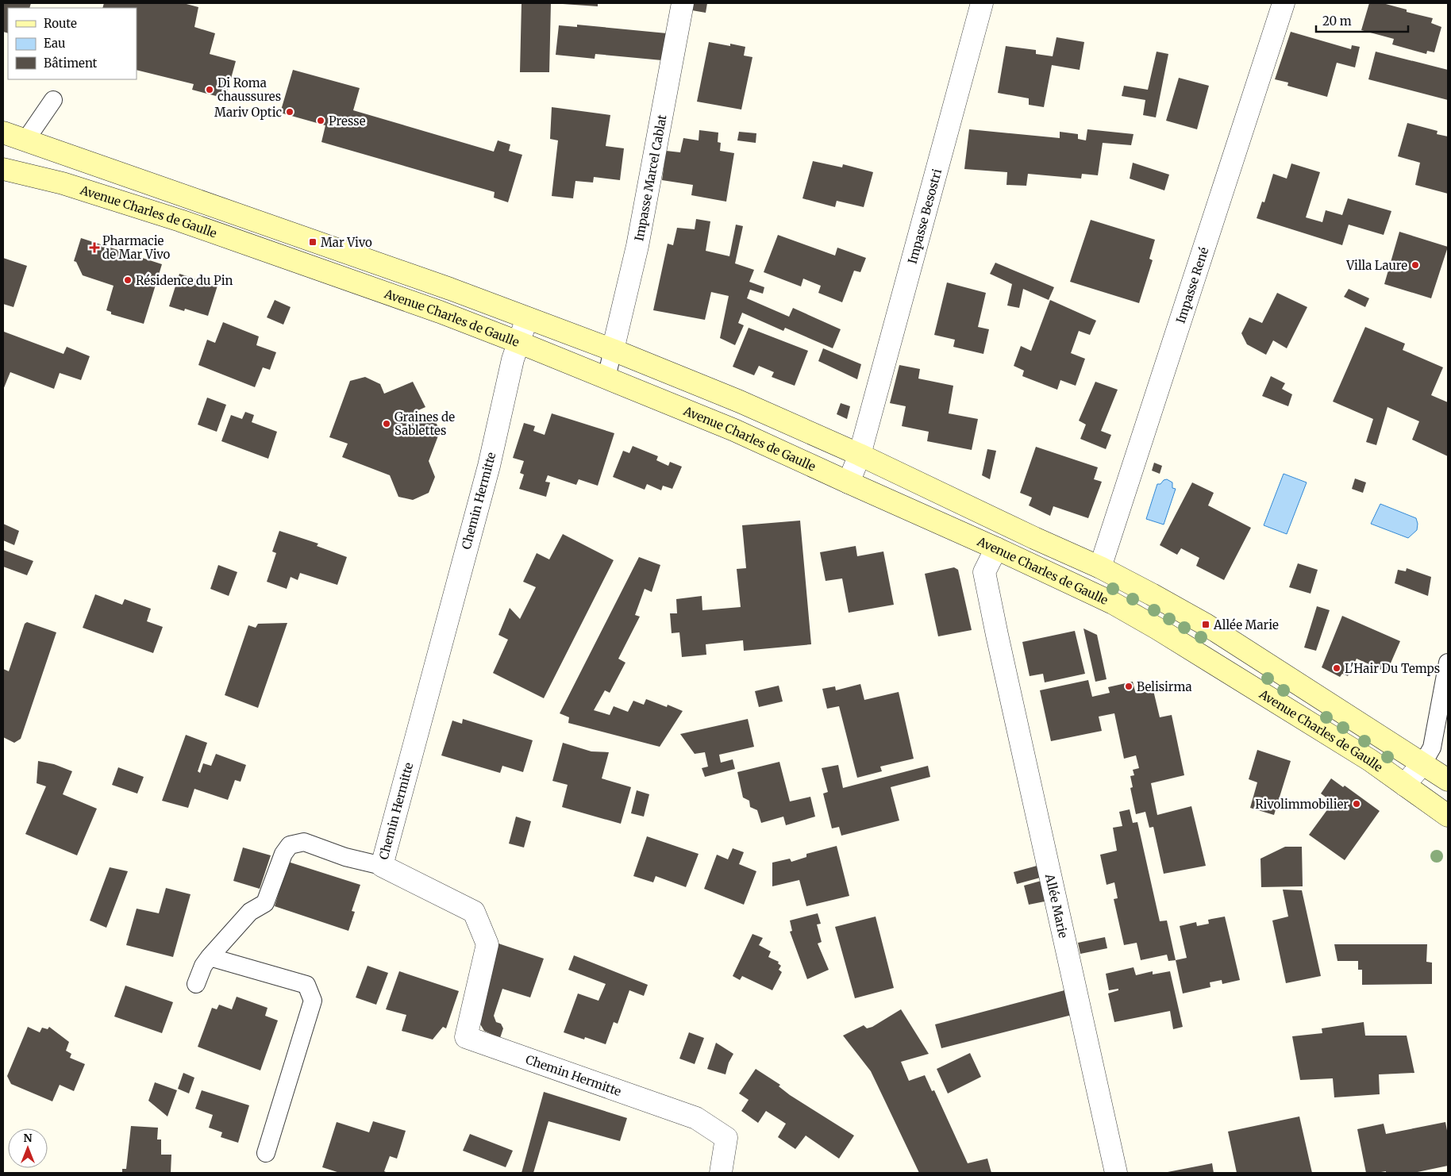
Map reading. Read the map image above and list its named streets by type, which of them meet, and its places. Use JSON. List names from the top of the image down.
{
  "streets": {
    "main road": ["Avenue Charles de Gaulle"],
    "street": [
      "Impasse Marcel Cablat",
      "Impasse Besostri",
      "Impasse René",
      "Chemin Hermitte",
      "Allée Marie"
    ]
  },
  "crossings": [
    ["Impasse Marcel Cablat", "Avenue Charles de Gaulle"],
    ["Avenue Charles de Gaulle", "Impasse Besostri"],
    ["Avenue Charles de Gaulle", "Impasse René"],
    ["Avenue Charles de Gaulle", "Chemin Hermitte"],
    ["Avenue Charles de Gaulle", "Allée Marie"]
  ],
  "places": {
    "other": [
      "Di Roma chaussures",
      "Mariv Optic",
      "Presse",
      "Villa Laure",
      "Résidence du Pin",
      "Graines de Sablettes",
      "L'Hair Du Temps",
      "Belisirma",
      "Rivolimmobilier"
    ],
    "transit": ["Mar Vivo", "Allée Marie"],
    "health": ["Pharmacie de Mar Vivo"]
  },
  "legend": ["Route", "Eau", "Bâtiment"],
  "scale_bar": "20 m",
  "north": "top"
}
